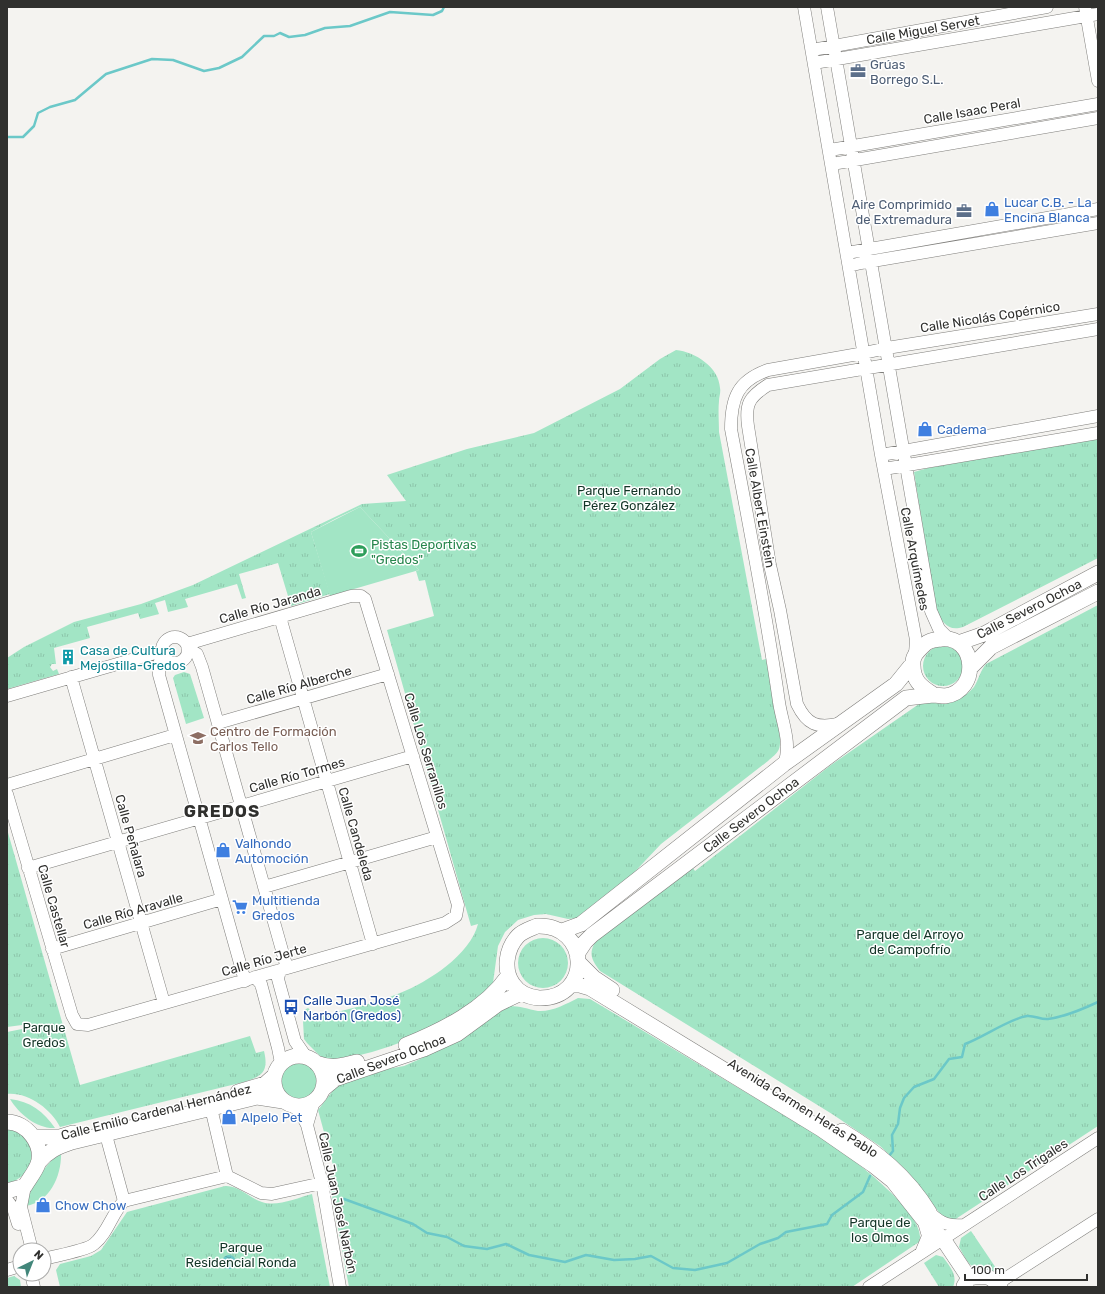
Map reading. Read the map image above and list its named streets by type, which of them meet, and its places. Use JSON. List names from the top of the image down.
{
  "streets": {
    "main road": ["Calle Severo Ochoa", "Avenida Carmen Heras Pablo", "Calle Emilio Cardenal Hernández"],
    "street": [
      "Calle Miguel Servet",
      "Calle Isaac Peral",
      "Calle Nicolás Copérnico",
      "Calle Albert Einstein",
      "Calle Arquímedes",
      "Calle Río Jaranda",
      "Calle Río Alberche",
      "Calle Los Serranillos",
      "Calle Río Tormes",
      "Calle Candeleda",
      "Calle Peñalara",
      "Calle Castellar",
      "Calle Río Aravalle",
      "Calle Río Jerte",
      "Calle Los Trigales",
      "Calle Juan José Narbón"
    ]
  },
  "crossings": [
    ["Calle Miguel Servet", "Calle Arquímedes"],
    ["Calle Isaac Peral", "Calle Arquímedes"],
    ["Calle Nicolás Copérnico", "Calle Arquímedes"],
    ["Calle Albert Einstein", "Calle Arquímedes"],
    ["Calle Albert Einstein", "Calle Severo Ochoa"],
    ["Calle Arquímedes", "Calle Severo Ochoa"],
    ["Calle Río Jaranda", "Calle Los Serranillos"],
    ["Calle Río Jaranda", "Calle Candeleda"],
    ["Calle Severo Ochoa", "Avenida Carmen Heras Pablo"],
    ["Calle Severo Ochoa", "Calle Emilio Cardenal Hernández"],
    ["Calle Severo Ochoa", "Calle Juan José Narbón"],
    ["Calle Río Alberche", "Calle Los Serranillos"],
    ["Calle Río Alberche", "Calle Candeleda"],
    ["Calle Los Serranillos", "Calle Río Tormes"],
    ["Calle Los Serranillos", "Calle Río Jerte"],
    ["Calle Río Tormes", "Calle Candeleda"],
    ["Calle Río Tormes", "Calle Peñalara"],
    ["Calle Río Tormes", "Calle Castellar"],
    ["Calle Candeleda", "Calle Río Jerte"],
    ["Calle Peñalara", "Calle Río Aravalle"],
    ["Calle Peñalara", "Calle Río Jerte"],
    ["Calle Castellar", "Calle Río Aravalle"],
    ["Calle Castellar", "Calle Río Jerte"],
    ["Avenida Carmen Heras Pablo", "Calle Los Trigales"],
    ["Calle Emilio Cardenal Hernández", "Calle Juan José Narbón"]
  ],
  "districts": ["GREDOS"],
  "parks": [
    "Parque Fernando Pérez González",
    "Parque del Arroyo de Campofrío",
    "Parque Gredos",
    "Parque de los Olmos",
    "Parque Residencial Ronda"
  ],
  "places": {
    "office": ["Grúas Borrego S.L.", "Aire Comprimido de Extremadura"],
    "shop": [
      "Lucar C.B. - La Encina Blanca",
      "Cadema",
      "Valhondo Automoción",
      "Alpelo Pet",
      "Chow Chow"
    ],
    "sports": ["Pistas Deportivas \"Gredos\""],
    "building": ["Casa de Cultura Mejostilla-Gredos"],
    "school or university": ["Centro de Formación Carlos Tello"],
    "supermarket": ["Multitienda Gredos"],
    "bus stop": ["Calle Juan José Narbón (Gredos)"]
  },
  "scale_bar": "100 m",
  "north": "top right"
}
